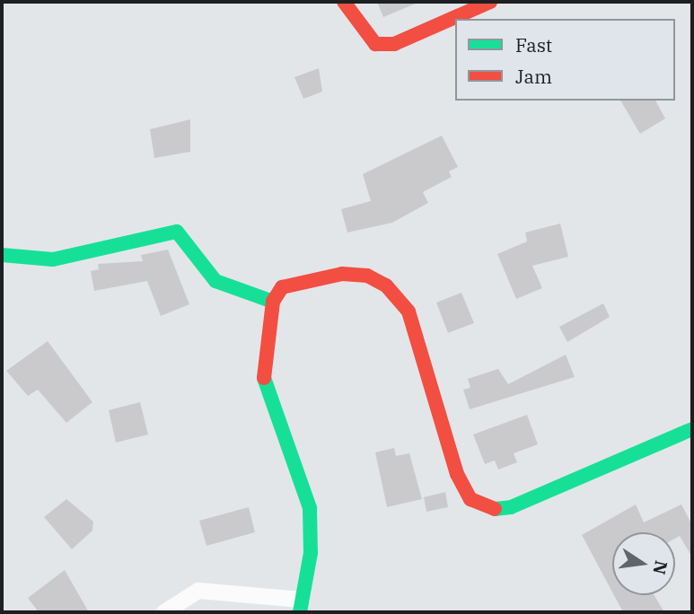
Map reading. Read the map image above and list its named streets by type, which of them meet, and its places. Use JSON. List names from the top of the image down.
{
  "legend": ["Fast", "Jam"],
  "north": "right"
}
